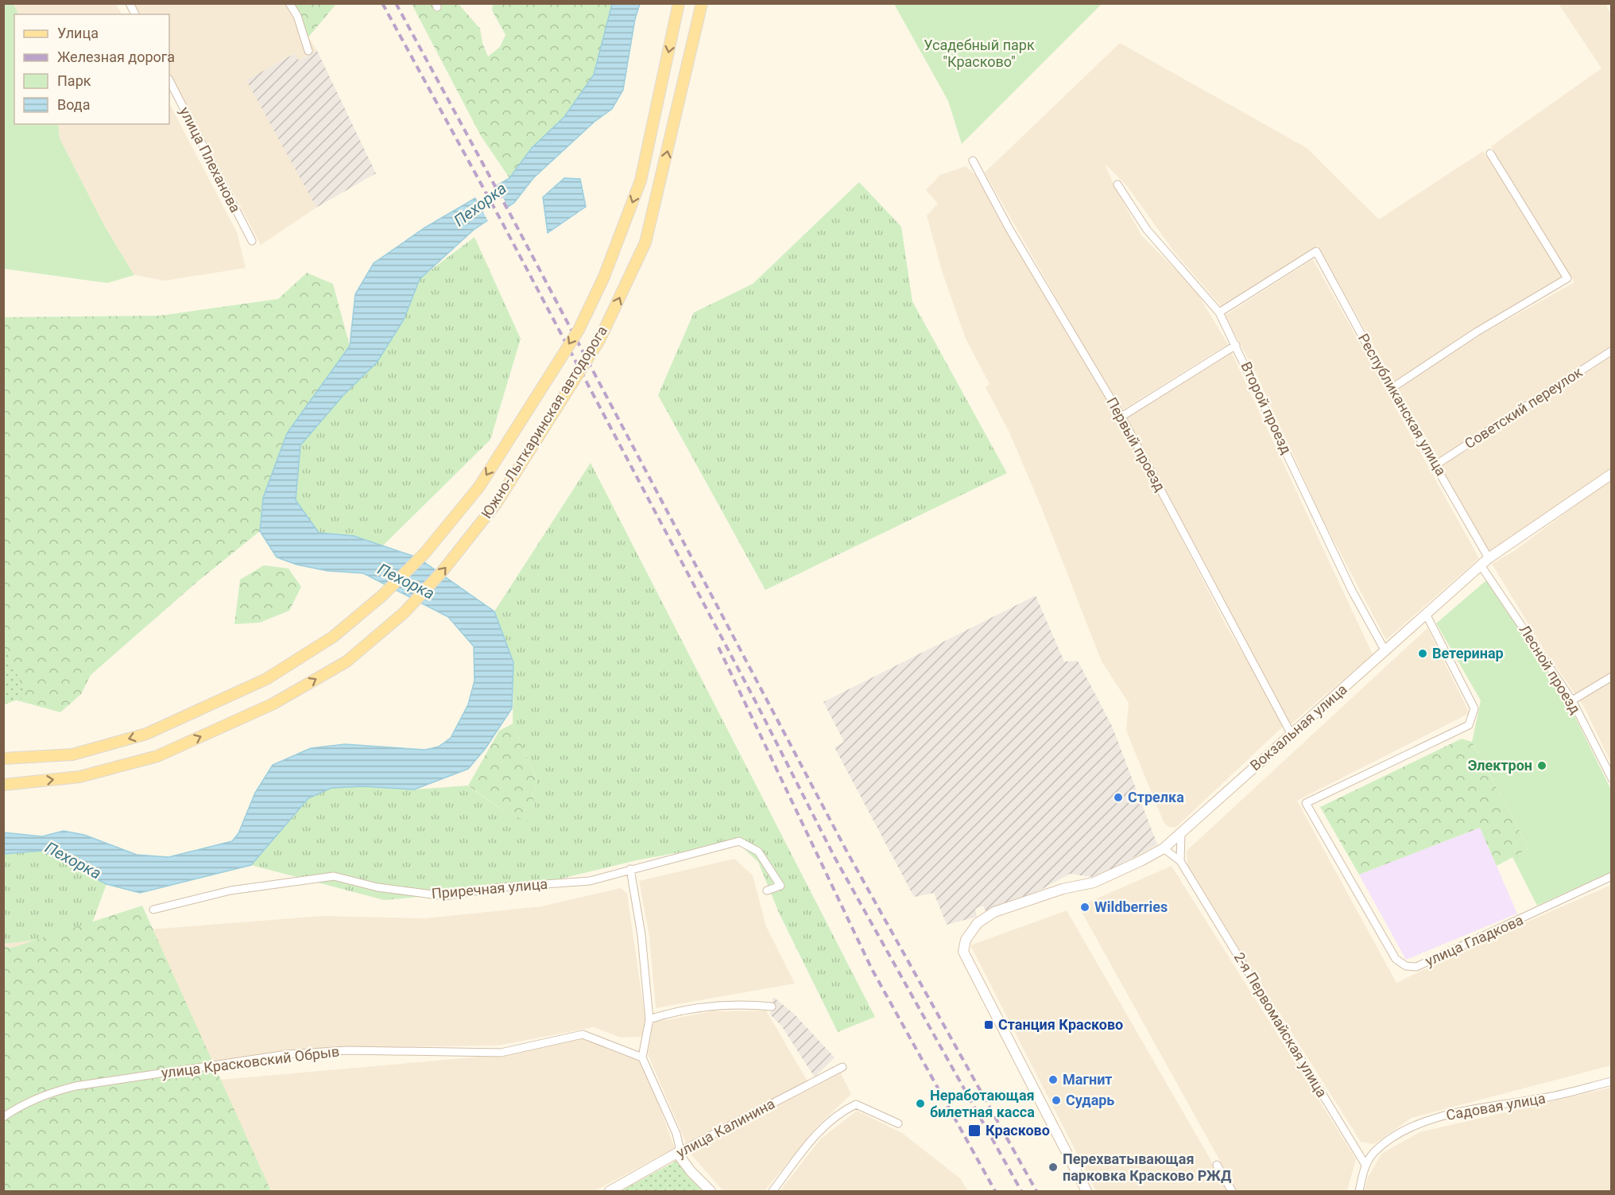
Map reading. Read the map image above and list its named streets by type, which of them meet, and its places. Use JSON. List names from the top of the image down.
{
  "streets": {
    "main road": ["Южно-Лыткаринская автодорога"],
    "street": [
      "улица Плеханова",
      "Республиканская улица",
      "Второй проезд",
      "Советский переулок",
      "Первый проезд",
      "Лесной проезд",
      "Вокзальная улица",
      "Приречная улица",
      "улица Гладкова",
      "2-я Первомайская улица",
      "улица Красковский Обрыв",
      "Садовая улица",
      "улица Калинина"
    ]
  },
  "crossings": [
    ["Республиканская улица", "Второй проезд"],
    ["Республиканская улица", "Советский переулок"],
    ["Республиканская улица", "Вокзальная улица"],
    ["Второй проезд", "Вокзальная улица"],
    ["Первый проезд", "Вокзальная улица"],
    ["Лесной проезд", "Вокзальная улица"],
    ["Вокзальная улица", "улица Гладкова"],
    ["Вокзальная улица", "2-я Первомайская улица"],
    ["2-я Первомайская улица", "Садовая улица"]
  ],
  "water": ["Пехорка"],
  "parks": ["Усадебный парк \"Красково\""],
  "places": {
    "other": [
      "Ветеринар",
      "Электрон",
      "Стрелка",
      "Wildberries",
      "Магнит",
      "Сударь",
      "Неработающая билетная касса",
      "Перехватывающая парковка Красково РЖД"
    ],
    "transit": ["Станция Красково", "Красково"]
  },
  "legend": [
    "Улица",
    "Железная дорога",
    "Парк",
    "Вода"
  ]
}
